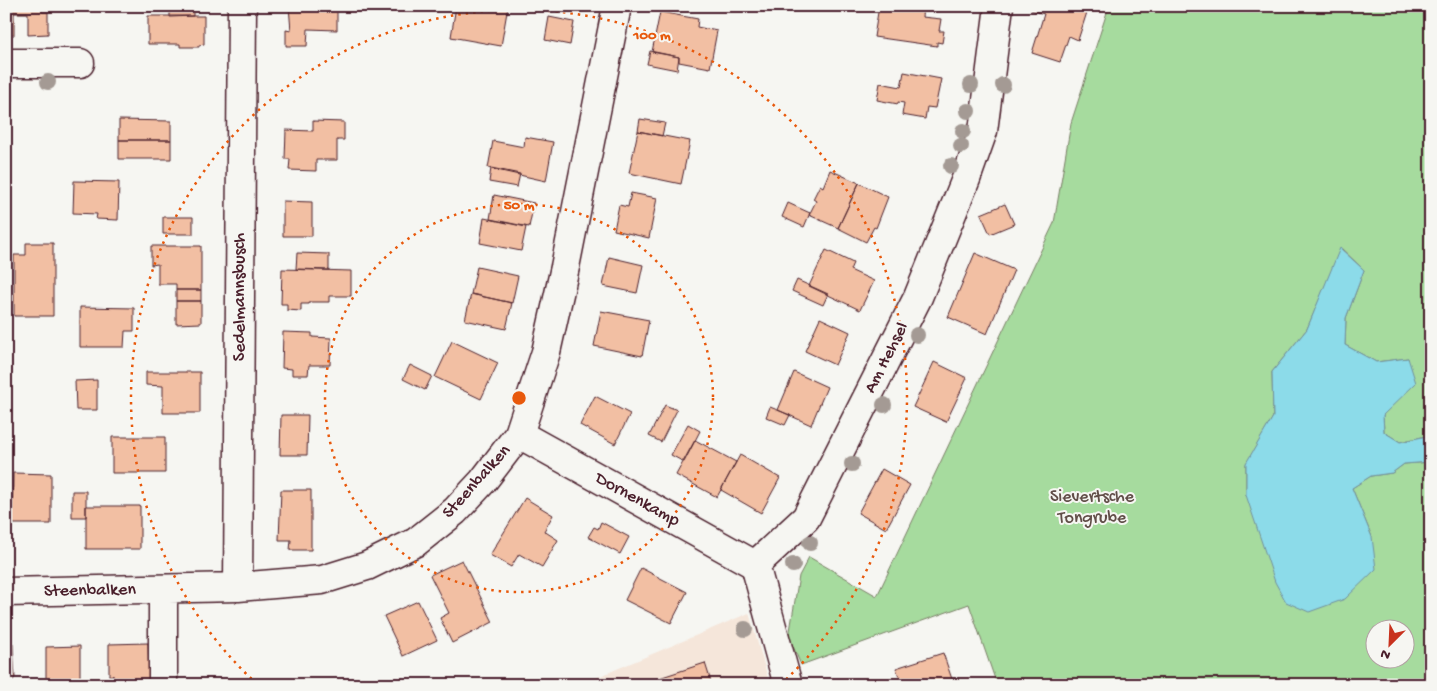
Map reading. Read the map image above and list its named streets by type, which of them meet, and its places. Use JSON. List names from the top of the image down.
{
  "streets": {
    "street": [
      "Sedelmannsbusch",
      "Am Hehsel",
      "Steenbalken",
      "Dornenkamp"
    ]
  },
  "crossings": [
    ["Sedelmannsbusch", "Steenbalken"],
    ["Am Hehsel", "Dornenkamp"],
    ["Steenbalken", "Dornenkamp"]
  ],
  "parks": ["Sievertsche Tongrube"],
  "north": "bottom left",
  "rings": ["100 m", "50 m"]
}
